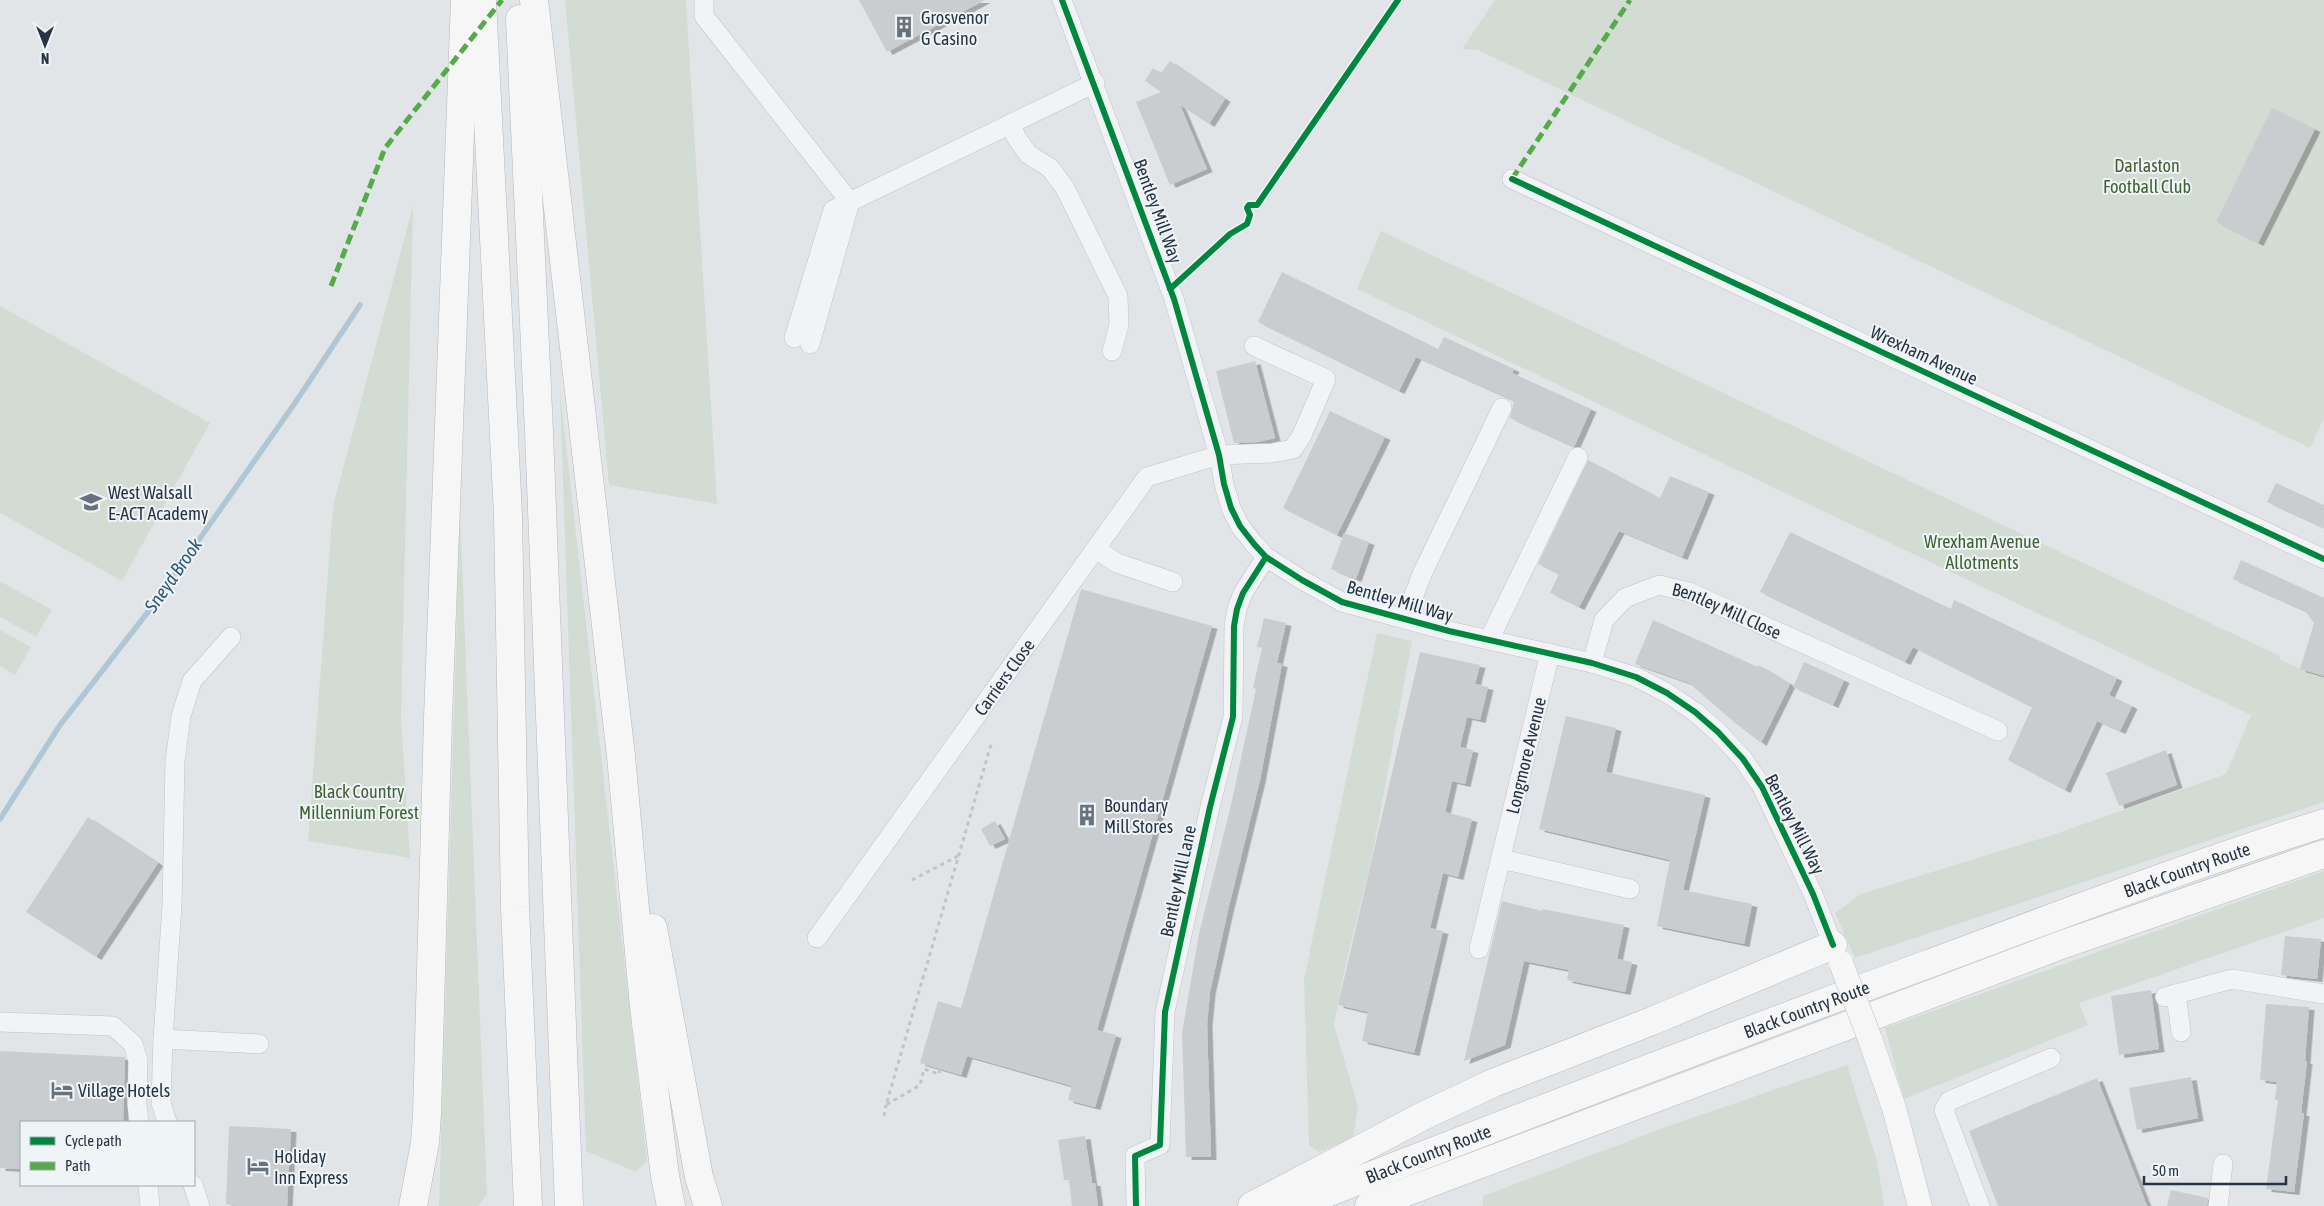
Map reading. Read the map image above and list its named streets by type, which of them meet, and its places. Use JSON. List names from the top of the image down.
{
  "streets": {
    "highway": ["Black Country Route"],
    "main road": ["Bentley Mill Way"],
    "street": [
      "Wrexham Avenue",
      "Bentley Mill Close",
      "Carriers Close",
      "Longmore Avenue",
      "Bentley Mill Lane"
    ]
  },
  "crossings": [
    ["Bentley Mill Way", "Bentley Mill Close"],
    ["Bentley Mill Way", "Carriers Close"],
    ["Bentley Mill Way", "Longmore Avenue"],
    ["Bentley Mill Way", "Bentley Mill Lane"]
  ],
  "water": ["Sneyd Brook"],
  "parks": ["Darlaston Football Club", "Wrexham Avenue Allotments", "Black Country Millennium Forest"],
  "places": {
    "building": ["Grosvenor G Casino", "Boundary Mill Stores"],
    "school or university": ["West Walsall E-ACT Academy"],
    "hotel": ["Village Hotels", "Holiday Inn Express"]
  },
  "legend": ["Cycle path", "Path"],
  "scale_bar": "50 m",
  "north": "bottom"
}
